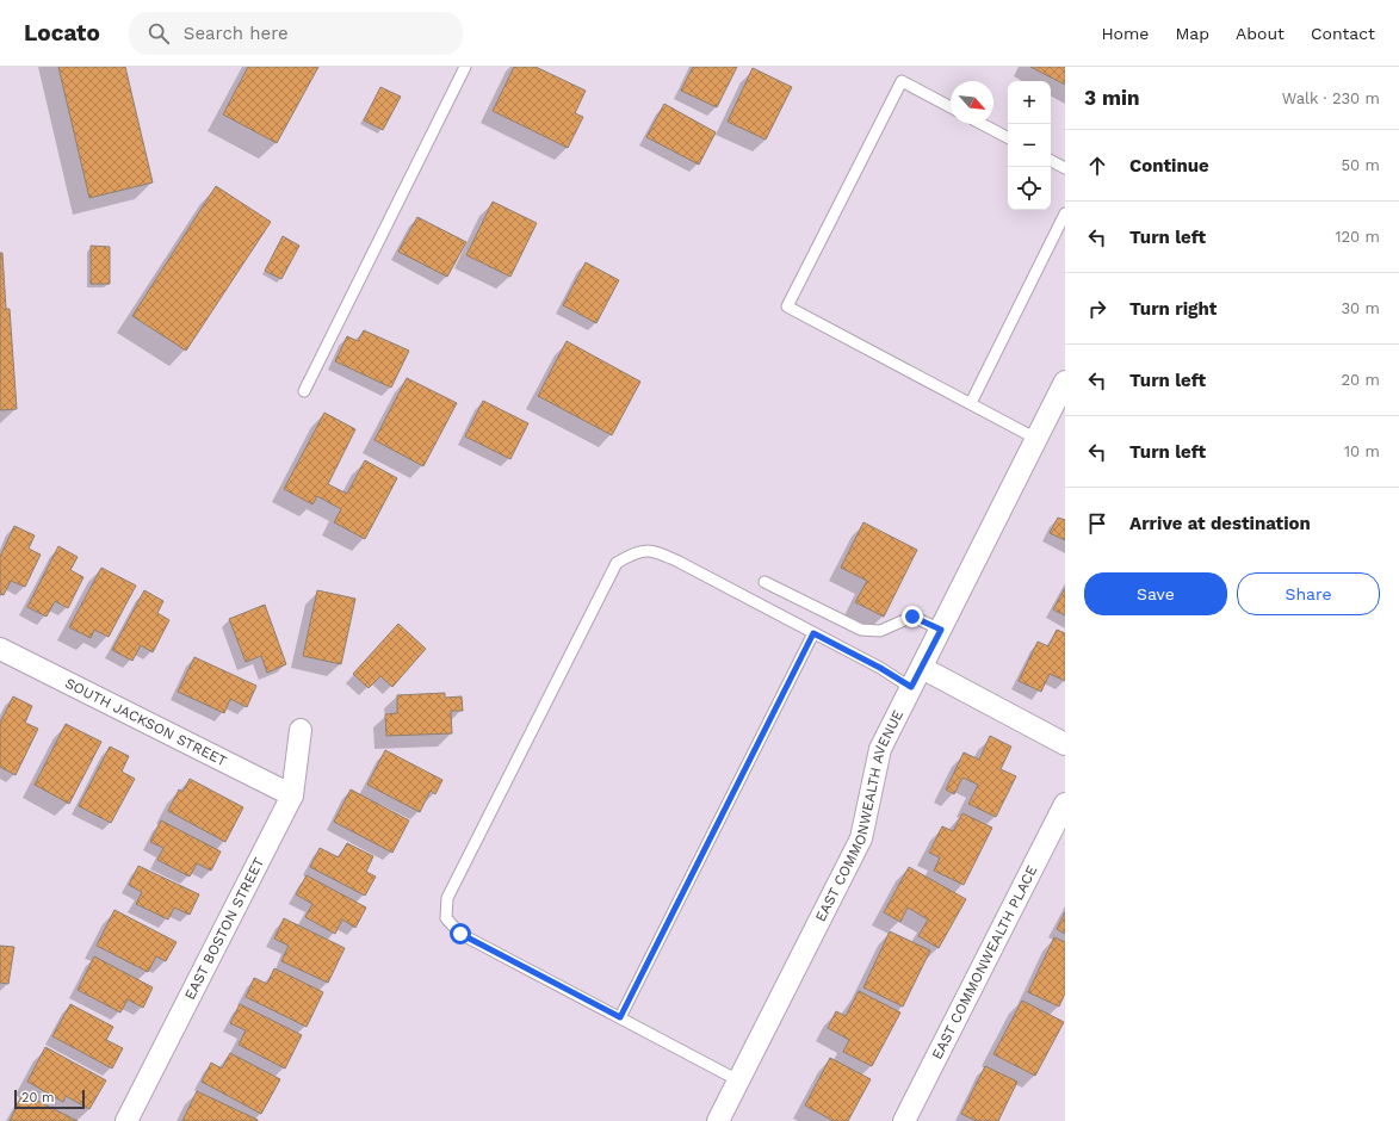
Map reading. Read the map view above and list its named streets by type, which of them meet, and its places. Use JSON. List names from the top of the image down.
{
  "streets": {
    "street": [
      "SOUTH JACKSON STREET",
      "EAST COMMONWEALTH AVENUE",
      "EAST BOSTON STREET",
      "EAST COMMONWEALTH PLACE"
    ]
  },
  "crossings": [
    ["SOUTH JACKSON STREET", "EAST BOSTON STREET"]
  ],
  "scale_bar": "20 m",
  "north": "bottom right",
  "page": {
    "header": "Locato",
    "search": "Search here",
    "nav": [
      "Home",
      "Map",
      "About",
      "Contact"
    ],
    "heading": ["3 min", "Walk · 230 m"],
    "map_buttons": ["+", "−"],
    "list": [
      ["Continue", "50 m"],
      ["Turn left", "120 m"],
      ["Turn right", "30 m"],
      ["Turn left", "20 m"],
      ["Turn left", "10 m"],
      "Arrive at destination"
    ],
    "buttons": ["Save", "Share"],
    "scale": "20 m"
  }
}
